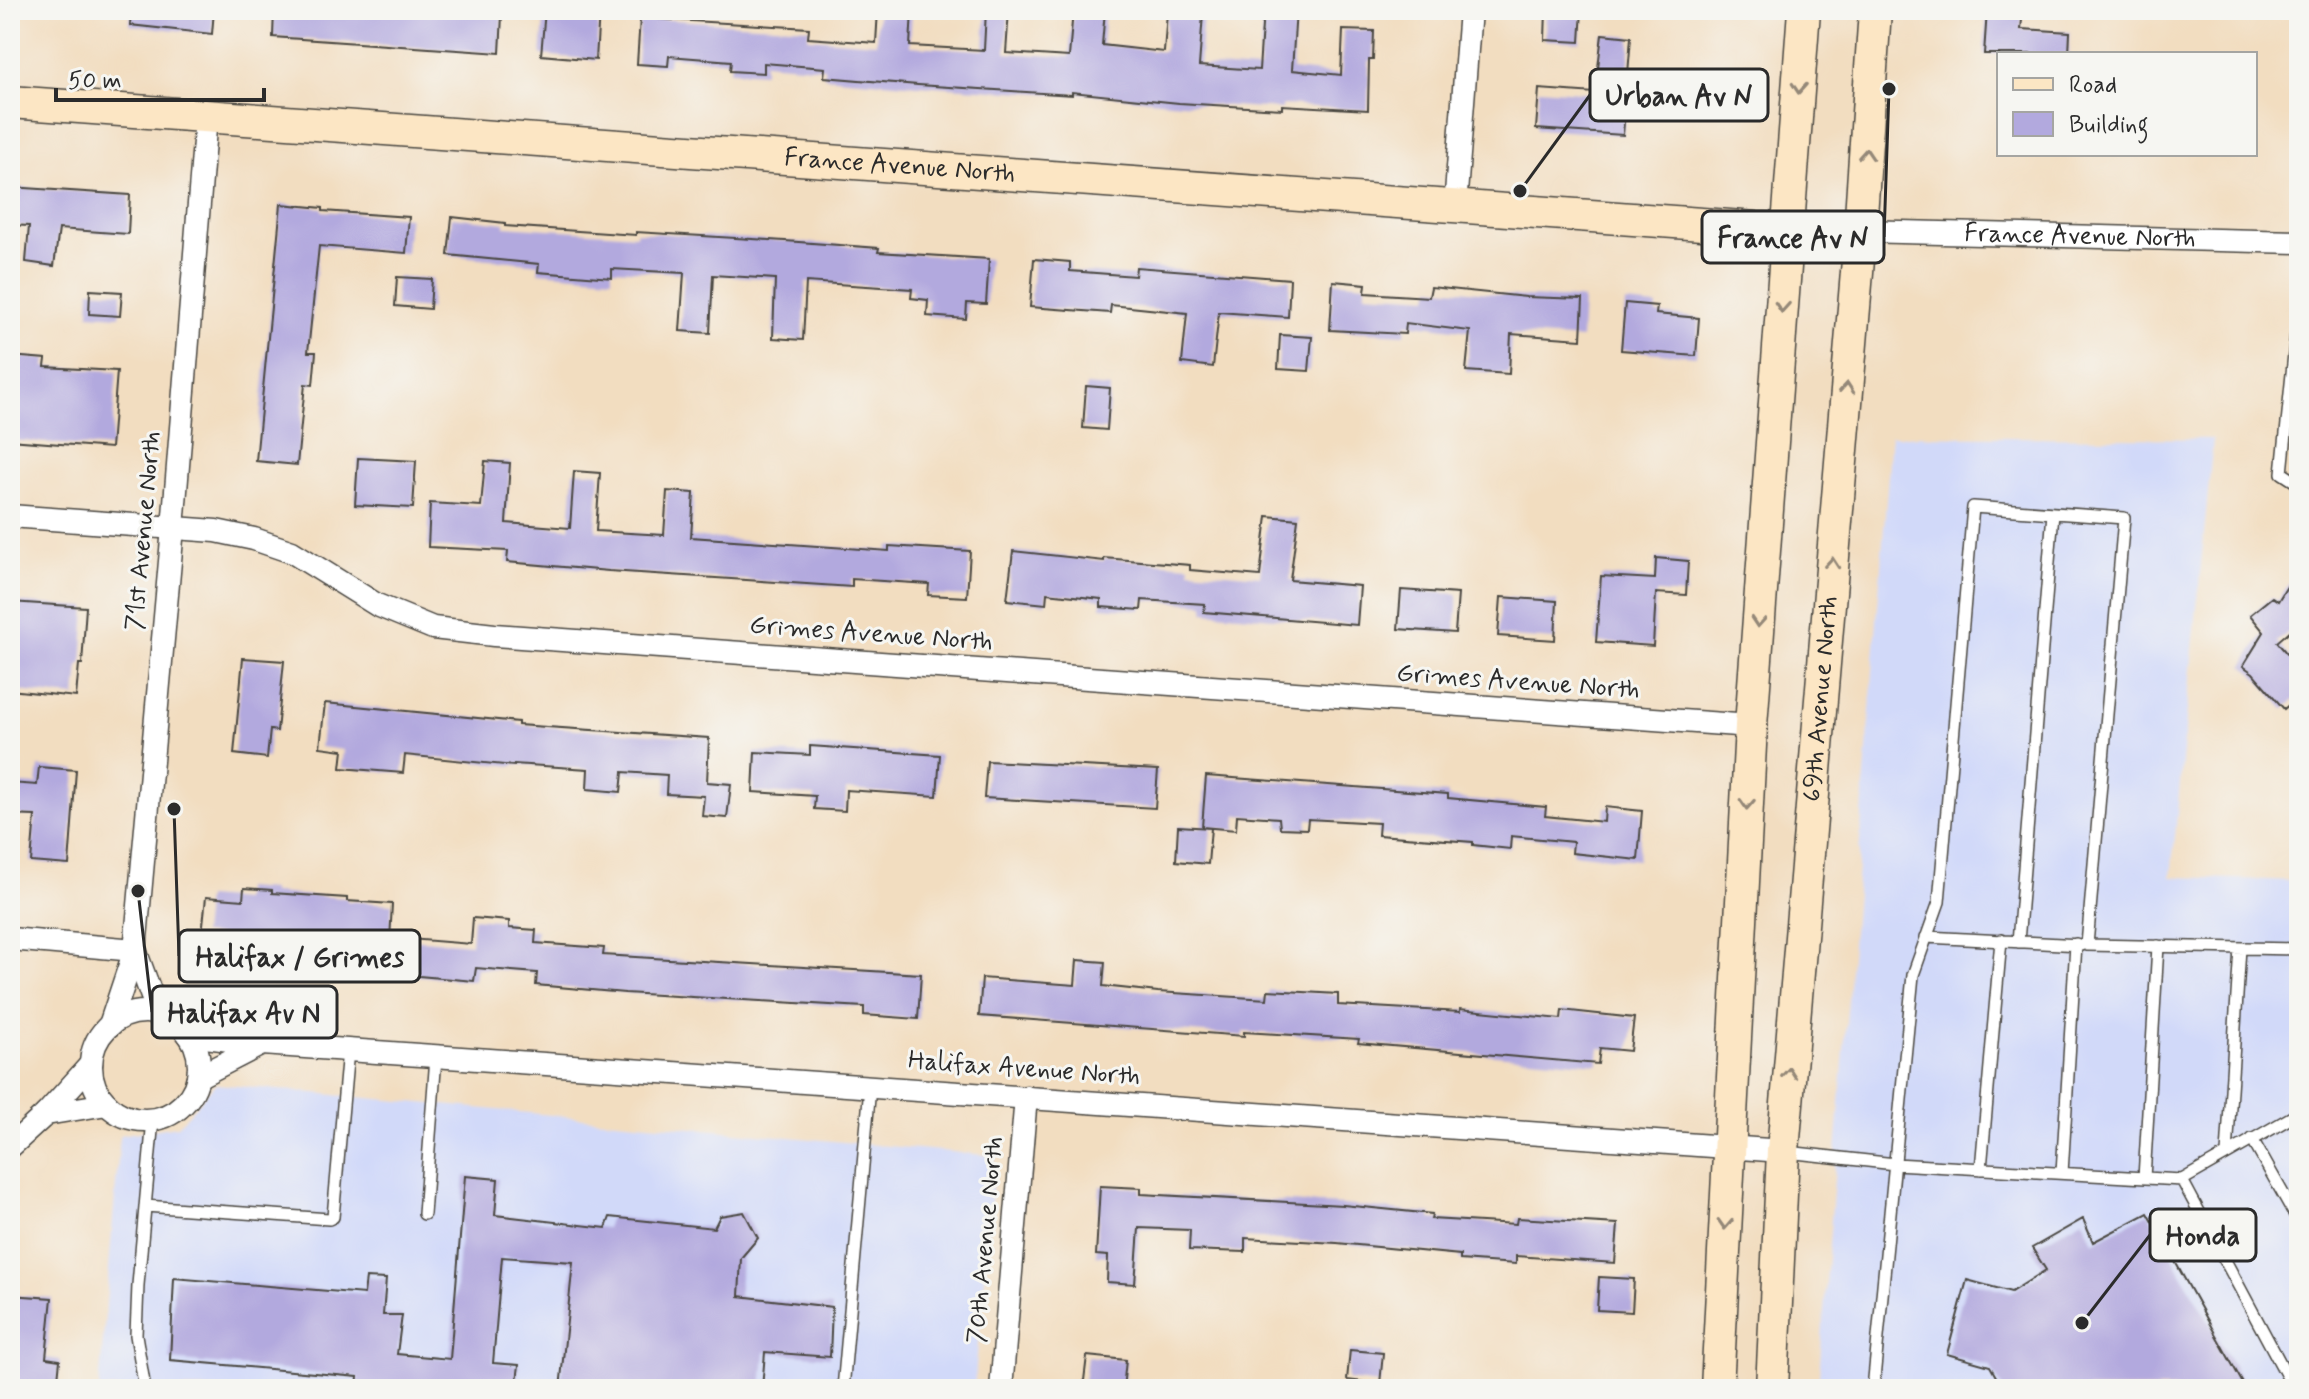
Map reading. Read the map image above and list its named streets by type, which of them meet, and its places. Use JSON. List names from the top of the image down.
{
  "streets": {
    "street": [
      "France Avenue North",
      "71st Avenue North",
      "Grimes Avenue North",
      "69th Avenue North",
      "Halifax Avenue North",
      "70th Avenue North"
    ]
  },
  "crossings": [
    ["France Avenue North", "71st Avenue North"],
    ["France Avenue North", "69th Avenue North"],
    ["71st Avenue North", "Grimes Avenue North"],
    ["71st Avenue North", "Halifax Avenue North"],
    ["69th Avenue North", "Halifax Avenue North"],
    ["Halifax Avenue North", "70th Avenue North"]
  ],
  "places": [
    "France Av N",
    "Urban Av N",
    "Halifax / Grimes",
    "Halifax Av N",
    "Honda"
  ],
  "legend": ["Road", "Building"],
  "scale_bar": "50 m"
}
